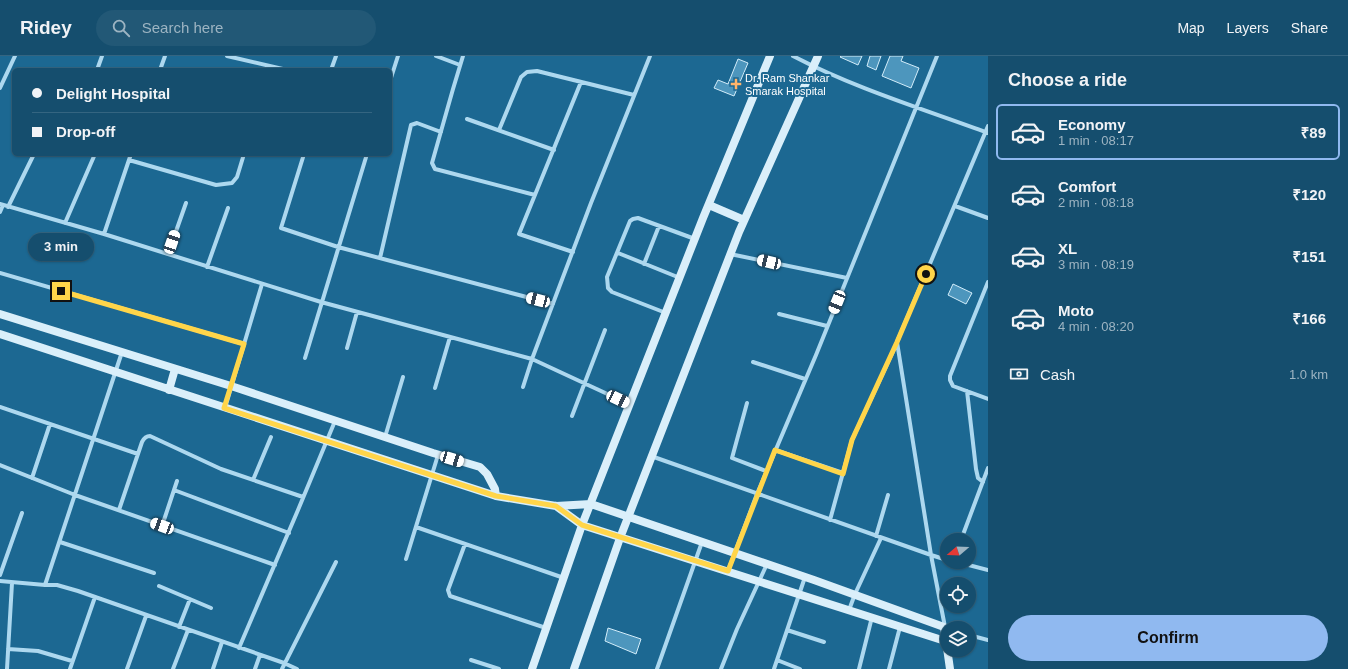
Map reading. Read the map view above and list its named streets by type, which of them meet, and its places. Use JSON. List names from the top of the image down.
{
  "places": {
    "health": ["Dr. Ram Shankar Smarak Hospital"]
  },
  "north": "left",
  "page": {
    "header": "Ridey",
    "search": "Search here",
    "nav": ["Map", "Layers", "Share"],
    "heading": "Choose a ride",
    "banner": ["Delight Hospital", "Drop-off"],
    "list": [
      {
        "name": "Economy",
        "note": "1 min · 08:17",
        "value": "₹89"
      },
      {
        "name": "Comfort",
        "note": "2 min · 08:18",
        "value": "₹120"
      },
      {
        "name": "XL",
        "note": "3 min · 08:19",
        "value": "₹151"
      },
      {
        "name": "Moto",
        "note": "4 min · 08:20",
        "value": "₹166"
      }
    ],
    "bubble": "3 min",
    "pay": ["Cash", "1.0 km"],
    "buttons": "Confirm"
  }
}
